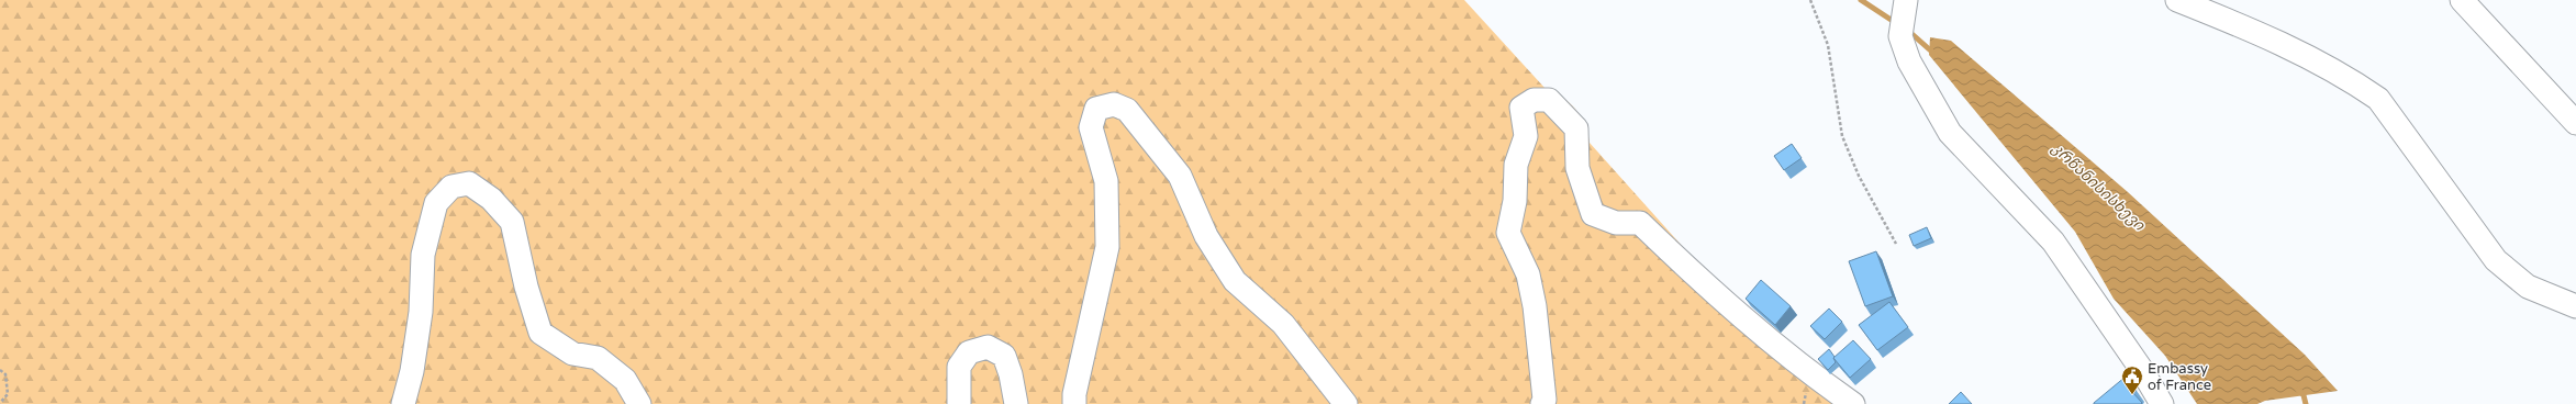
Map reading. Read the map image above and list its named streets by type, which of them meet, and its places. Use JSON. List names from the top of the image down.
{
  "water": ["კრწანისისხევი"],
  "places": {
    "public building": ["Embassy of France"]
  }
}
